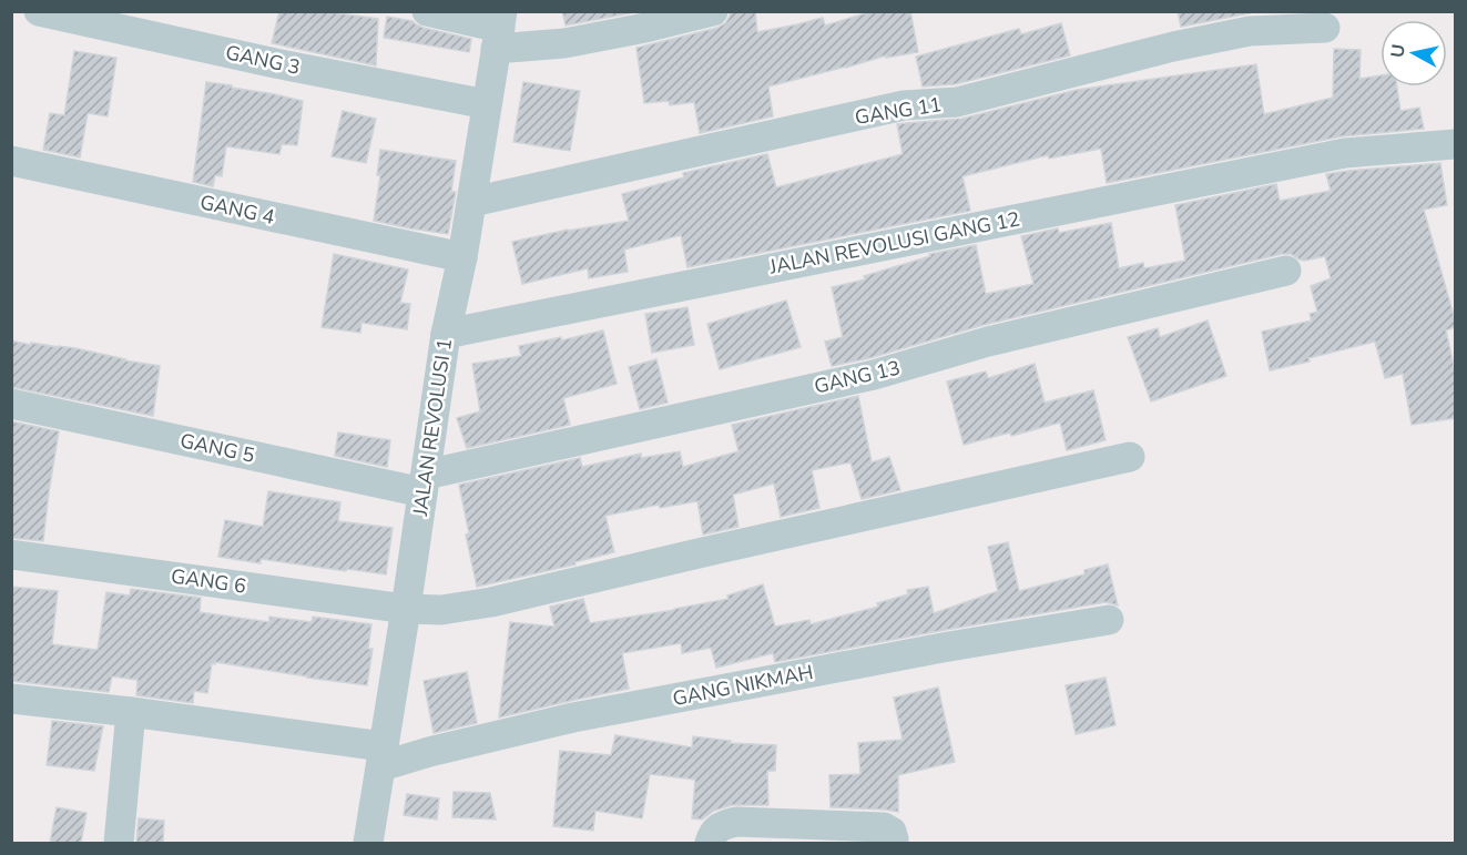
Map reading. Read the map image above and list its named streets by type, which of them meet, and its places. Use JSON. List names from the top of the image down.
{
  "streets": {
    "street": [
      "GANG 3",
      "GANG 11",
      "GANG 4",
      "JALAN REVOLUSI GANG 12",
      "GANG 13",
      "JALAN REVOLUSI 1",
      "GANG 5",
      "GANG 6",
      "GANG NIKMAH"
    ]
  },
  "crossings": [
    ["GANG 3", "JALAN REVOLUSI 1"],
    ["GANG 11", "JALAN REVOLUSI 1"],
    ["GANG 4", "JALAN REVOLUSI 1"],
    ["JALAN REVOLUSI GANG 12", "JALAN REVOLUSI 1"],
    ["GANG 13", "JALAN REVOLUSI 1"],
    ["GANG 13", "GANG 5"],
    ["JALAN REVOLUSI 1", "GANG 5"],
    ["JALAN REVOLUSI 1", "GANG 6"],
    ["JALAN REVOLUSI 1", "GANG NIKMAH"]
  ],
  "north": "left"
}
